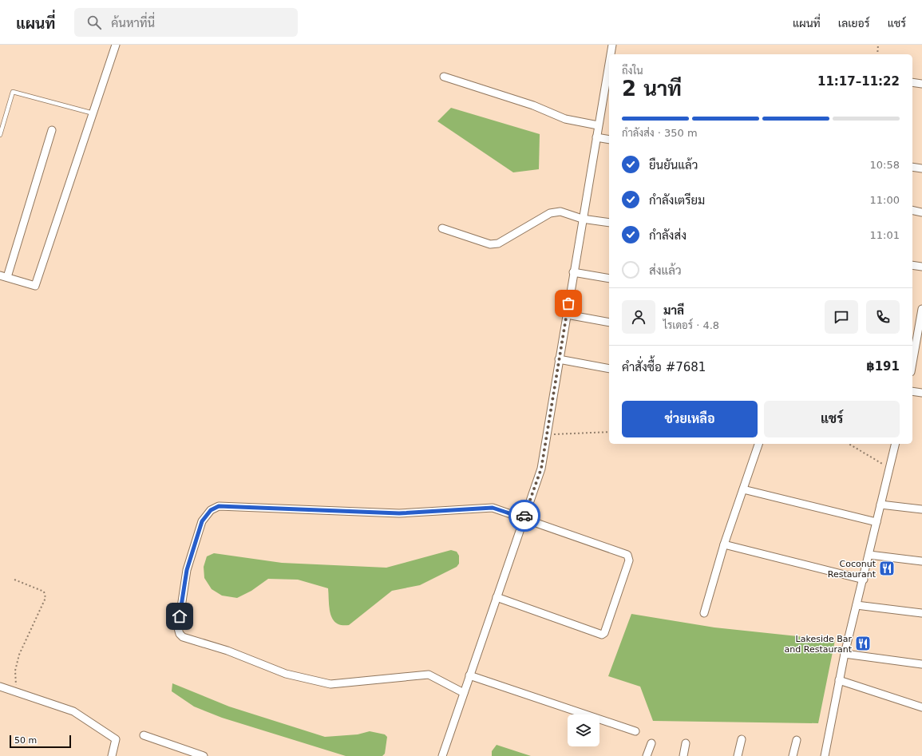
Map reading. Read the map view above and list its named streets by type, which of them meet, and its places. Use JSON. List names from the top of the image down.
{
  "places": {
    "restaurant": ["Coconut Restaurant", "Lakeside Bar and Restaurant"]
  },
  "scale_bar": "50 m",
  "page": {
    "header": "แผนที่",
    "search": "ค้นหาที่นี่",
    "nav": ["แผนที่", "เลเยอร์", "แชร์"],
    "heading": ["2 นาที", "ถึงใน", "11:17–11:22"],
    "panel": [
      "มาลี",
      "ไรเดอร์ · 4.8",
      "คำสั่งซื้อ #7681",
      "฿191"
    ],
    "bar": "กำลังส่ง · 350 m",
    "list": [
      ["ยืนยันแล้ว", "10:58"],
      ["กำลังเตรียม", "11:00"],
      ["กำลังส่ง", "11:01"],
      "ส่งแล้ว"
    ],
    "buttons": ["ช่วยเหลือ", "แชร์"],
    "scale": "50 m"
  }
}
